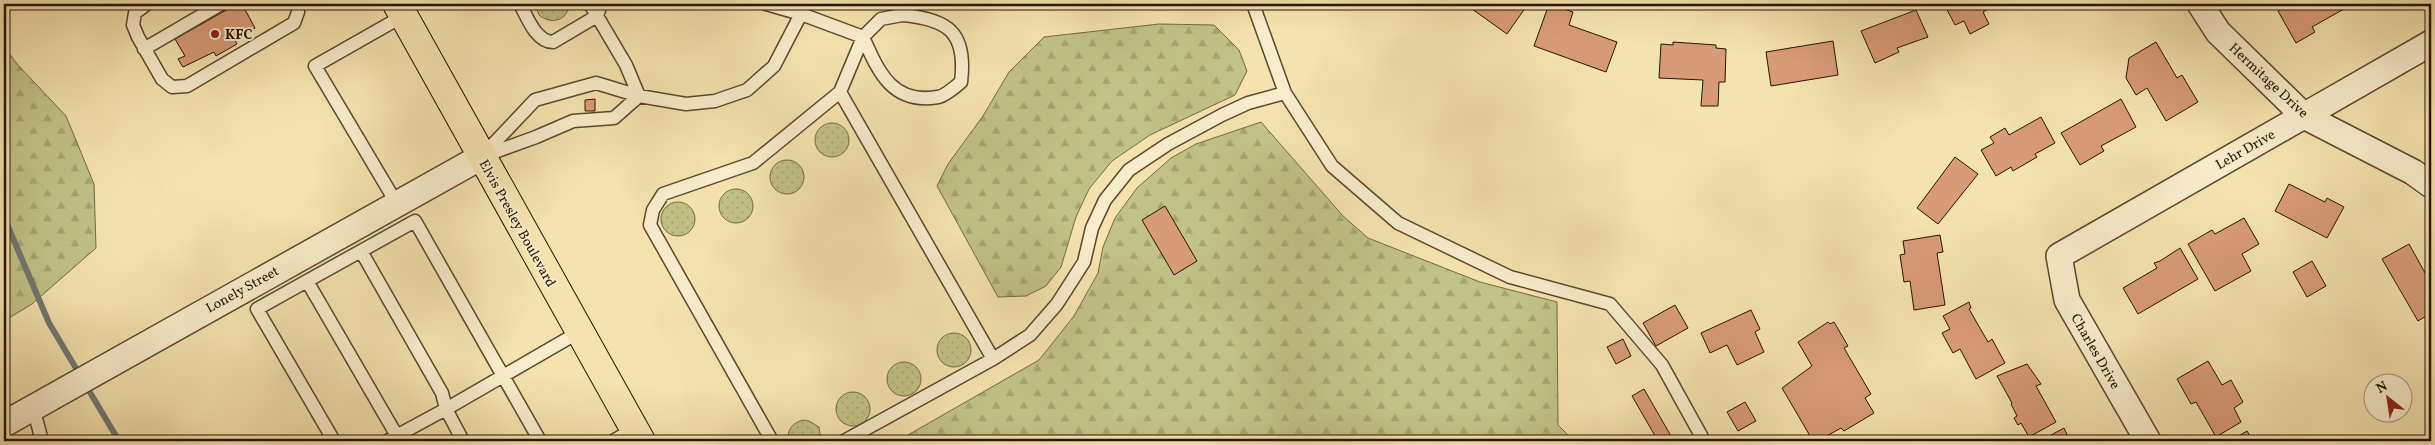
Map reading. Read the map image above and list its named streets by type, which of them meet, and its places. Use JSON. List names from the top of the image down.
{
  "streets": {
    "main road": ["Elvis Presley Boulevard"],
    "street": [
      "Hermitage Drive",
      "Lehr Drive",
      "Lonely Street",
      "Charles Drive"
    ]
  },
  "crossings": [
    ["Hermitage Drive", "Lehr Drive"],
    ["Lehr Drive", "Charles Drive"],
    ["Elvis Presley Boulevard", "Lonely Street"]
  ],
  "places": ["KFC"],
  "north": "top left"
}
